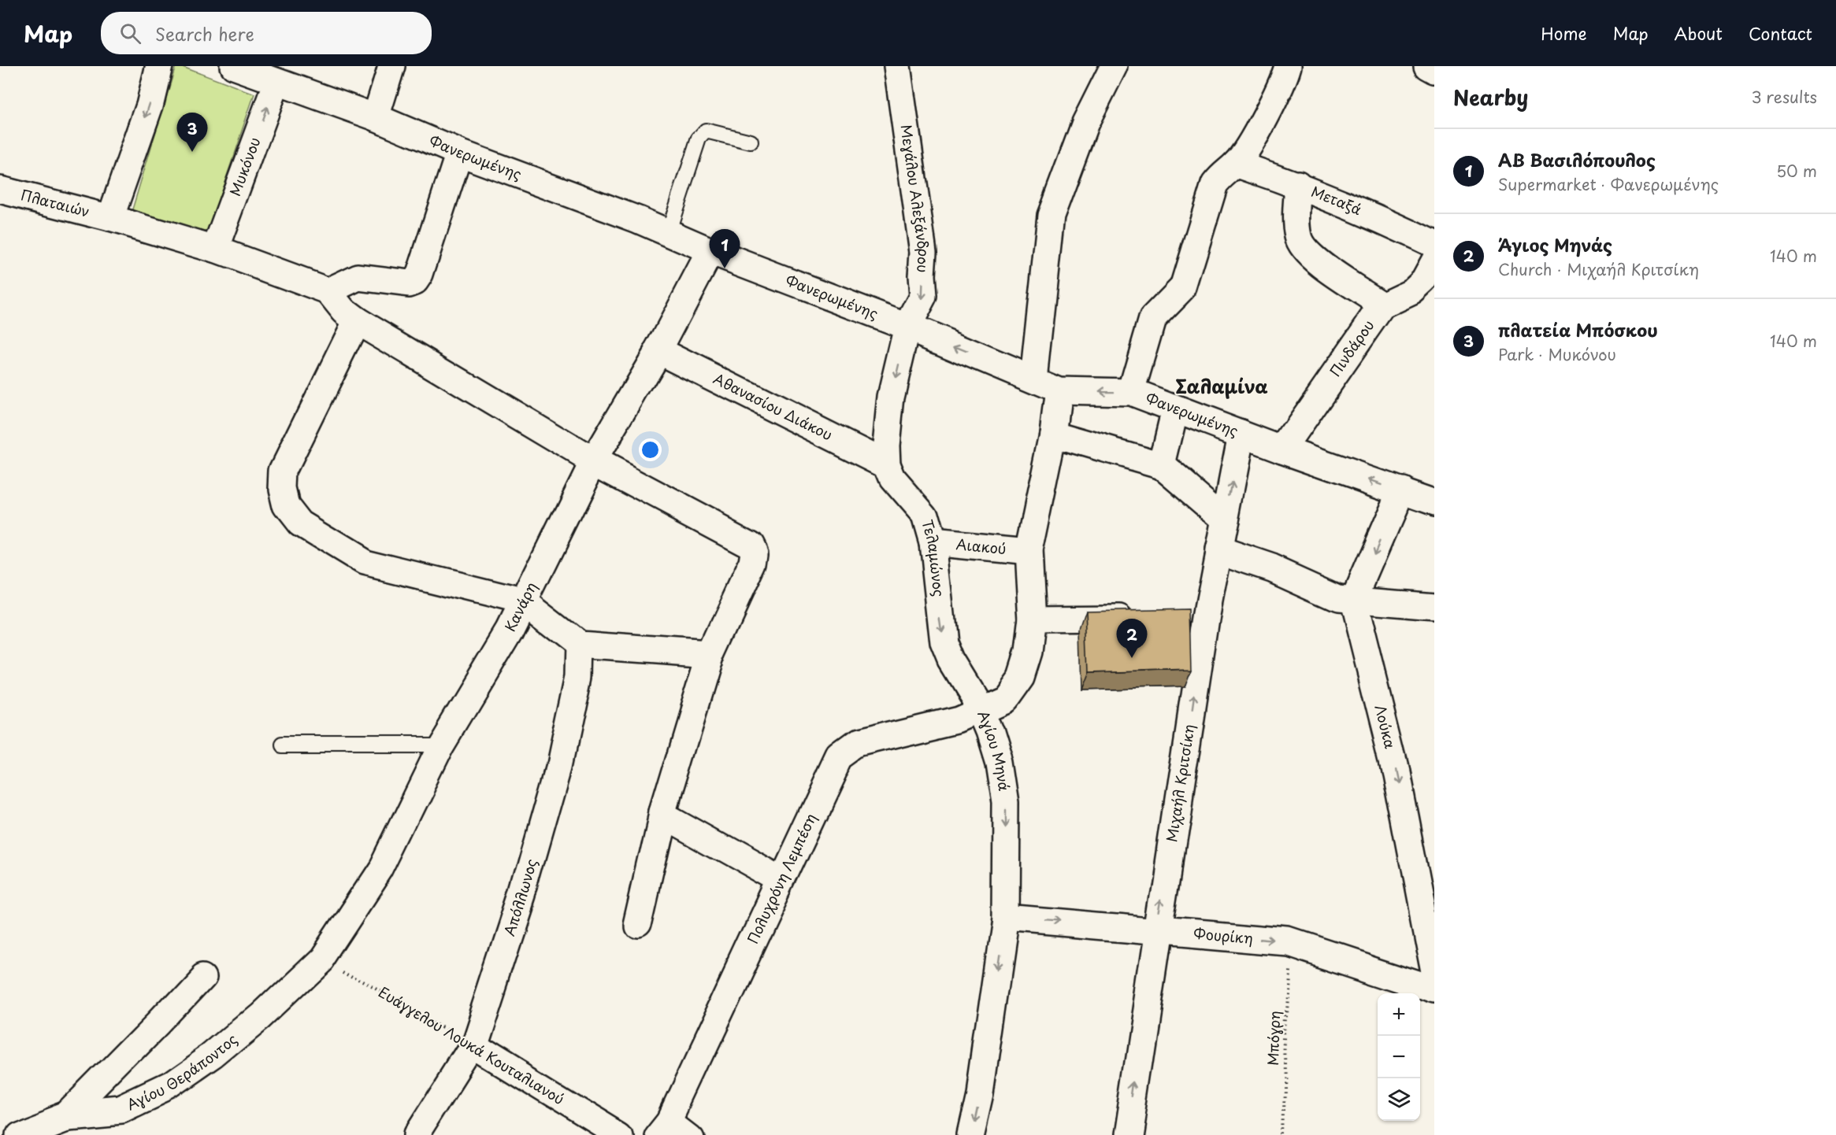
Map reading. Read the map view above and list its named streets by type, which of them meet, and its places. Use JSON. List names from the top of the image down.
{
  "streets": {
    "street": [
      "Φανερωμένης",
      "Μυκόνου",
      "Μεγάλου Αλεξάνδρου",
      "Μεταξά",
      "Πλαταιών",
      "Πινδάρου",
      "Αθανασίου Διάκου",
      "Αιακού",
      "Τελαμώνος",
      "Κανάρη",
      "Λούκα",
      "Αγίου Μηνά",
      "Μιχαήλ Κριτσίκη",
      "Πολυχρόνη Λεμπέση",
      "Απόλλωνος",
      "Φουρίκη",
      "Ευάγγελου Λουκά Κουταλιανού",
      "Αγίου Θεράποντος"
    ],
    "path": ["Μπόγρη"]
  },
  "crossings": [
    ["Φανερωμένης", "Μυκόνου"],
    ["Φανερωμένης", "Μεγάλου Αλεξάνδρου"],
    ["Φανερωμένης", "Πινδάρου"],
    ["Φανερωμένης", "Τελαμώνος"],
    ["Φανερωμένης", "Κανάρη"],
    ["Φανερωμένης", "Αγίου Μηνά"],
    ["Φανερωμένης", "Μιχαήλ Κριτσίκη"],
    ["Μυκόνου", "Πλαταιών"],
    ["Μεγάλου Αλεξάνδρου", "Τελαμώνος"],
    ["Αθανασίου Διάκου", "Τελαμώνος"],
    ["Αθανασίου Διάκου", "Κανάρη"],
    ["Αιακού", "Τελαμώνος"],
    ["Αιακού", "Αγίου Μηνά"],
    ["Τελαμώνος", "Αγίου Μηνά"],
    ["Τελαμώνος", "Πολυχρόνη Λεμπέση"],
    ["Κανάρη", "Ευάγγελου Λουκά Κουταλιανού"],
    ["Κανάρη", "Αγίου Θεράποντος"],
    ["Αγίου Μηνά", "Πολυχρόνη Λεμπέση"],
    ["Αγίου Μηνά", "Φουρίκη"],
    ["Μιχαήλ Κριτσίκη", "Φουρίκη"],
    ["Απόλλωνος", "Ευάγγελου Λουκά Κουταλιανού"],
    ["Φουρίκη", "Μπόγρη"],
    ["Ευάγγελου Λουκά Κουταλιανού", "Αγίου Θεράποντος"]
  ],
  "one_way": [
    "Τελαμώνος",
    "Λούκα",
    "Αγίου Μηνά",
    "Μιχαήλ Κριτσίκη",
    "Φουρίκη"
  ],
  "districts": ["Σαλαμίνα"],
  "page": {
    "header": "Map",
    "search": "Search here",
    "nav": [
      "Home",
      "Map",
      "About",
      "Contact"
    ],
    "heading": ["Nearby", "3 results"],
    "pins": ["3", "1", "2"],
    "list": [
      {
        "mark": "1",
        "name": "ΑΒ Βασιλόπουλος",
        "note": "Supermarket · Φανερωμένης",
        "value": "50 m"
      },
      {
        "mark": "2",
        "name": "Άγιος Μηνάς",
        "note": "Church · Μιχαήλ Κριτσίκη",
        "value": "140 m"
      },
      {
        "mark": "3",
        "name": "πλατεία Μπόσκου",
        "note": "Park · Μυκόνου",
        "value": "140 m"
      }
    ],
    "map_buttons": ["+", "−"]
  }
}
